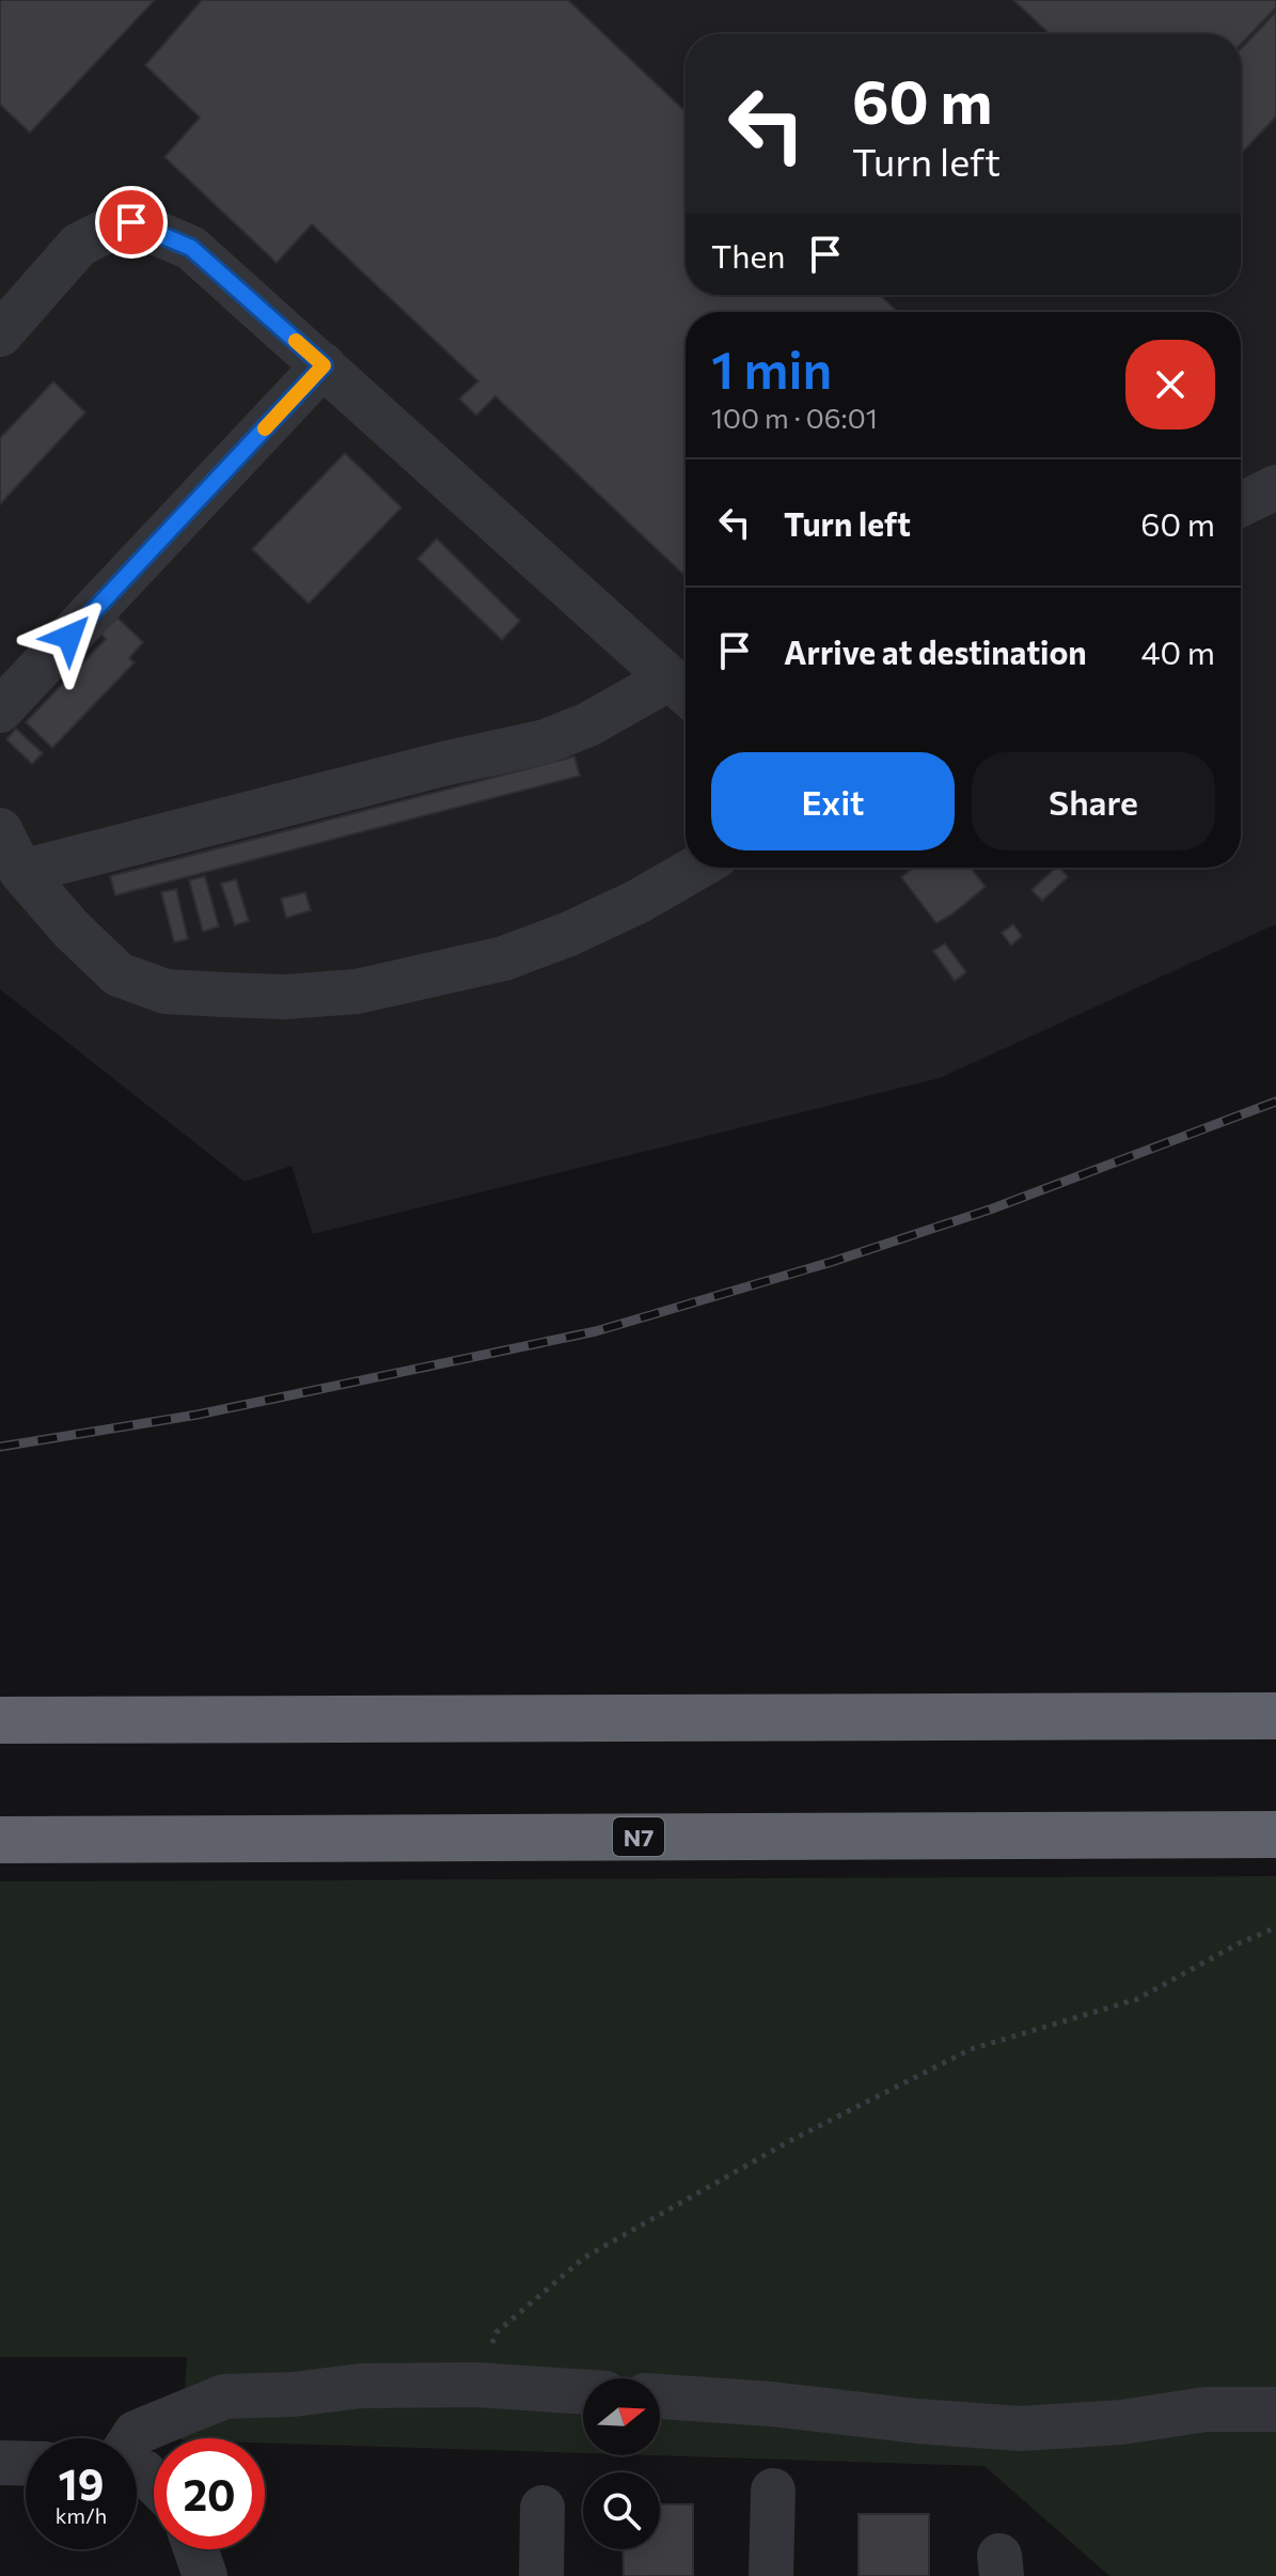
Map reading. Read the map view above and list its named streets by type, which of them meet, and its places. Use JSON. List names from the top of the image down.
{
  "streets": {
    "highway": ["N7"]
  },
  "north": "right",
  "page": {
    "turn": ["60 m", "Turn left"],
    "then": "Then",
    "heading": ["1 min", "100 m · 06:01"],
    "list": [
      {
        "name": "Turn left",
        "value": "60 m"
      },
      {
        "name": "Arrive at destination",
        "value": "40 m"
      }
    ],
    "buttons": ["Exit", "Share"],
    "speed": "19 km/h",
    "limit": "20"
  }
}
